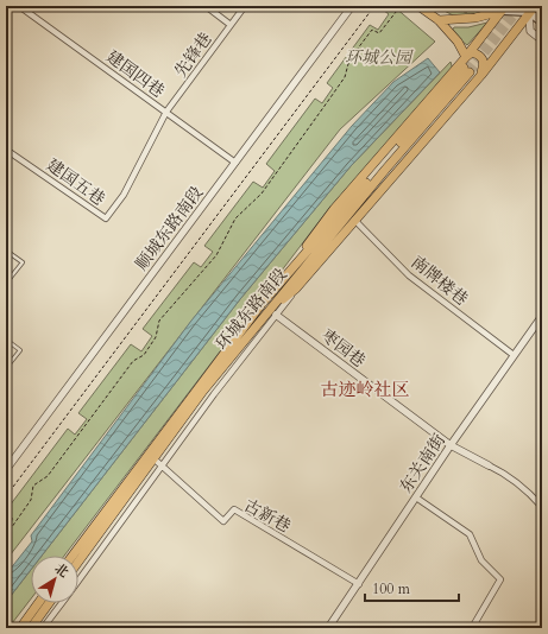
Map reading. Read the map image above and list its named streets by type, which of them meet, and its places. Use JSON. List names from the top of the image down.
{
  "streets": {
    "main road": ["环城东路南段"],
    "street": [
      "先锋巷",
      "建国四巷",
      "建国五巷",
      "顺城东路南段",
      "南牌楼巷",
      "枣园巷",
      "东关南街",
      "古新巷"
    ]
  },
  "crossings": [
    ["先锋巷", "建国四巷"],
    ["先锋巷", "建国五巷"],
    ["建国四巷", "顺城东路南段"],
    ["南牌楼巷", "东关南街"],
    ["环城东路南段", "枣园巷"],
    ["环城东路南段", "古新巷"],
    ["枣园巷", "东关南街"],
    ["东关南街", "古新巷"]
  ],
  "districts": ["古迹岭社区"],
  "parks": ["环城公园"],
  "scale_bar": "100 m",
  "north": "top right"
}
